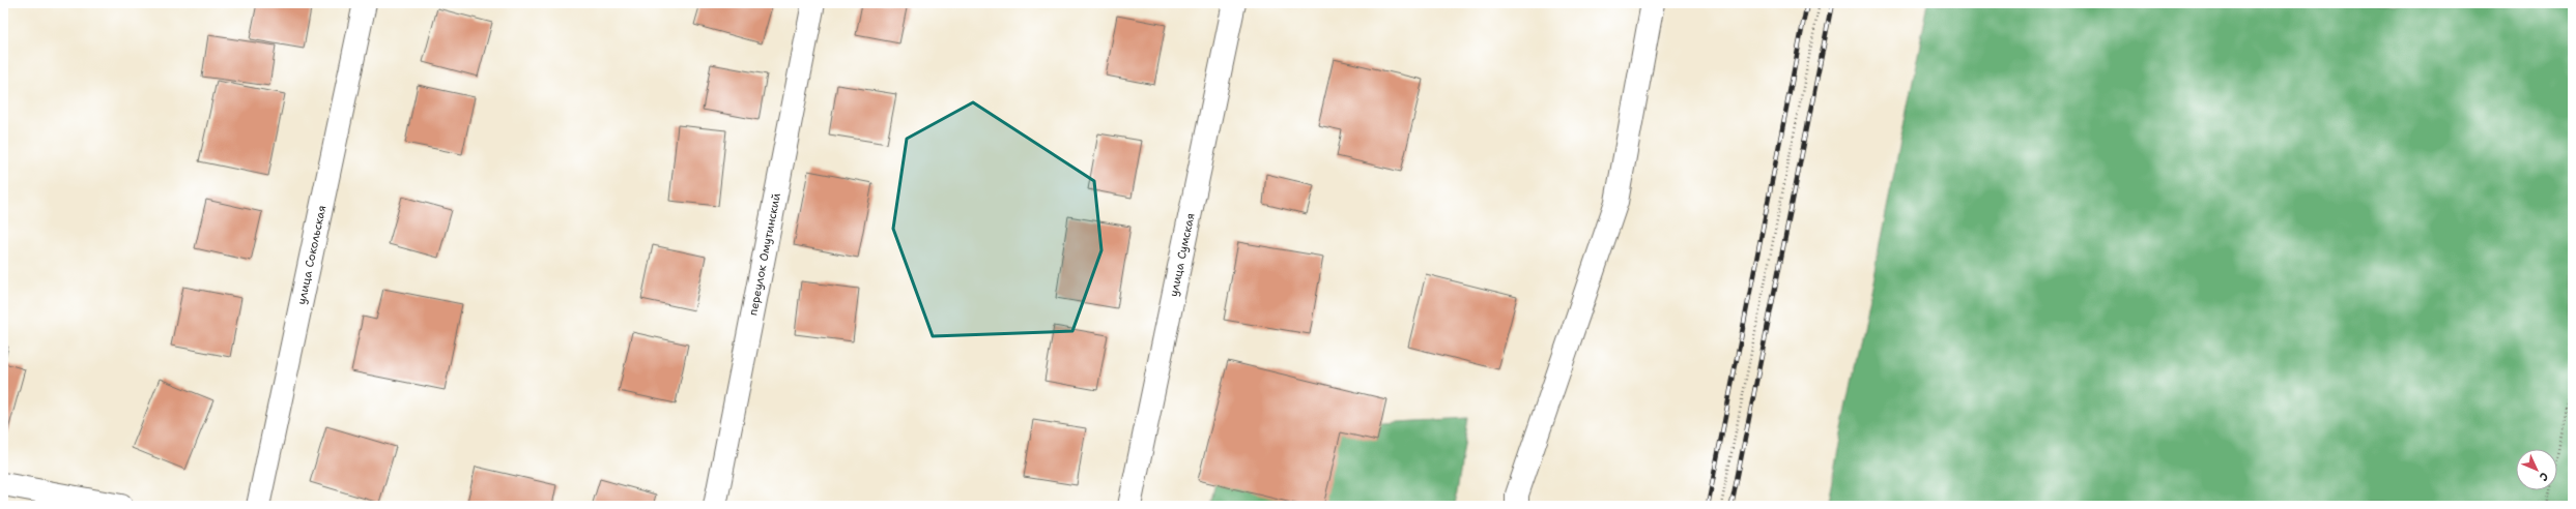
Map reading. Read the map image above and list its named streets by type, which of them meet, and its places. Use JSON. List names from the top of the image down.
{
  "streets": {
    "street": ["улица Сокольская", "переулок Омутинский", "улица Сумская"]
  },
  "north": "bottom right"
}
